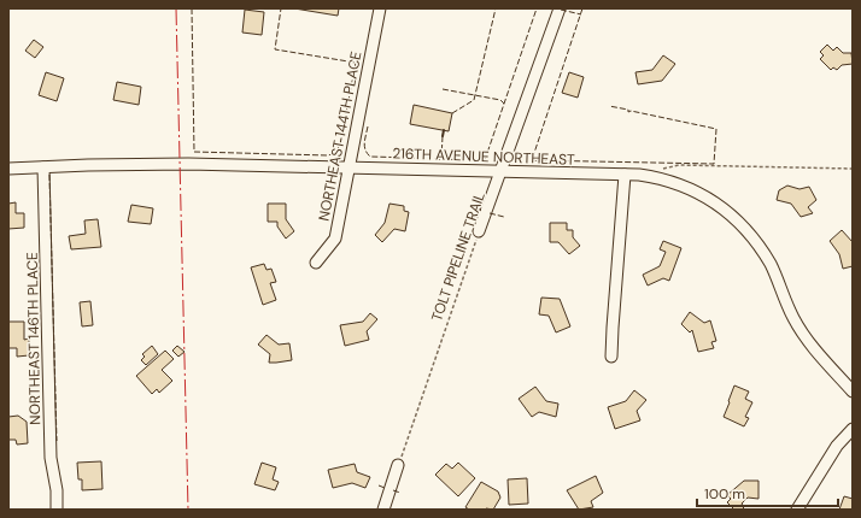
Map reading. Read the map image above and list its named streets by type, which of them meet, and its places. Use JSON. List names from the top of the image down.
{
  "streets": {
    "street": ["NORTHEAST 144TH PLACE", "216TH AVENUE NORTHEAST", "NORTHEAST 146TH PLACE"],
    "path": ["TOLT PIPELINE TRAIL"]
  },
  "crossings": [
    ["NORTHEAST 144TH PLACE", "216TH AVENUE NORTHEAST"],
    ["216TH AVENUE NORTHEAST", "NORTHEAST 146TH PLACE"]
  ],
  "scale_bar": "100 m"
}
